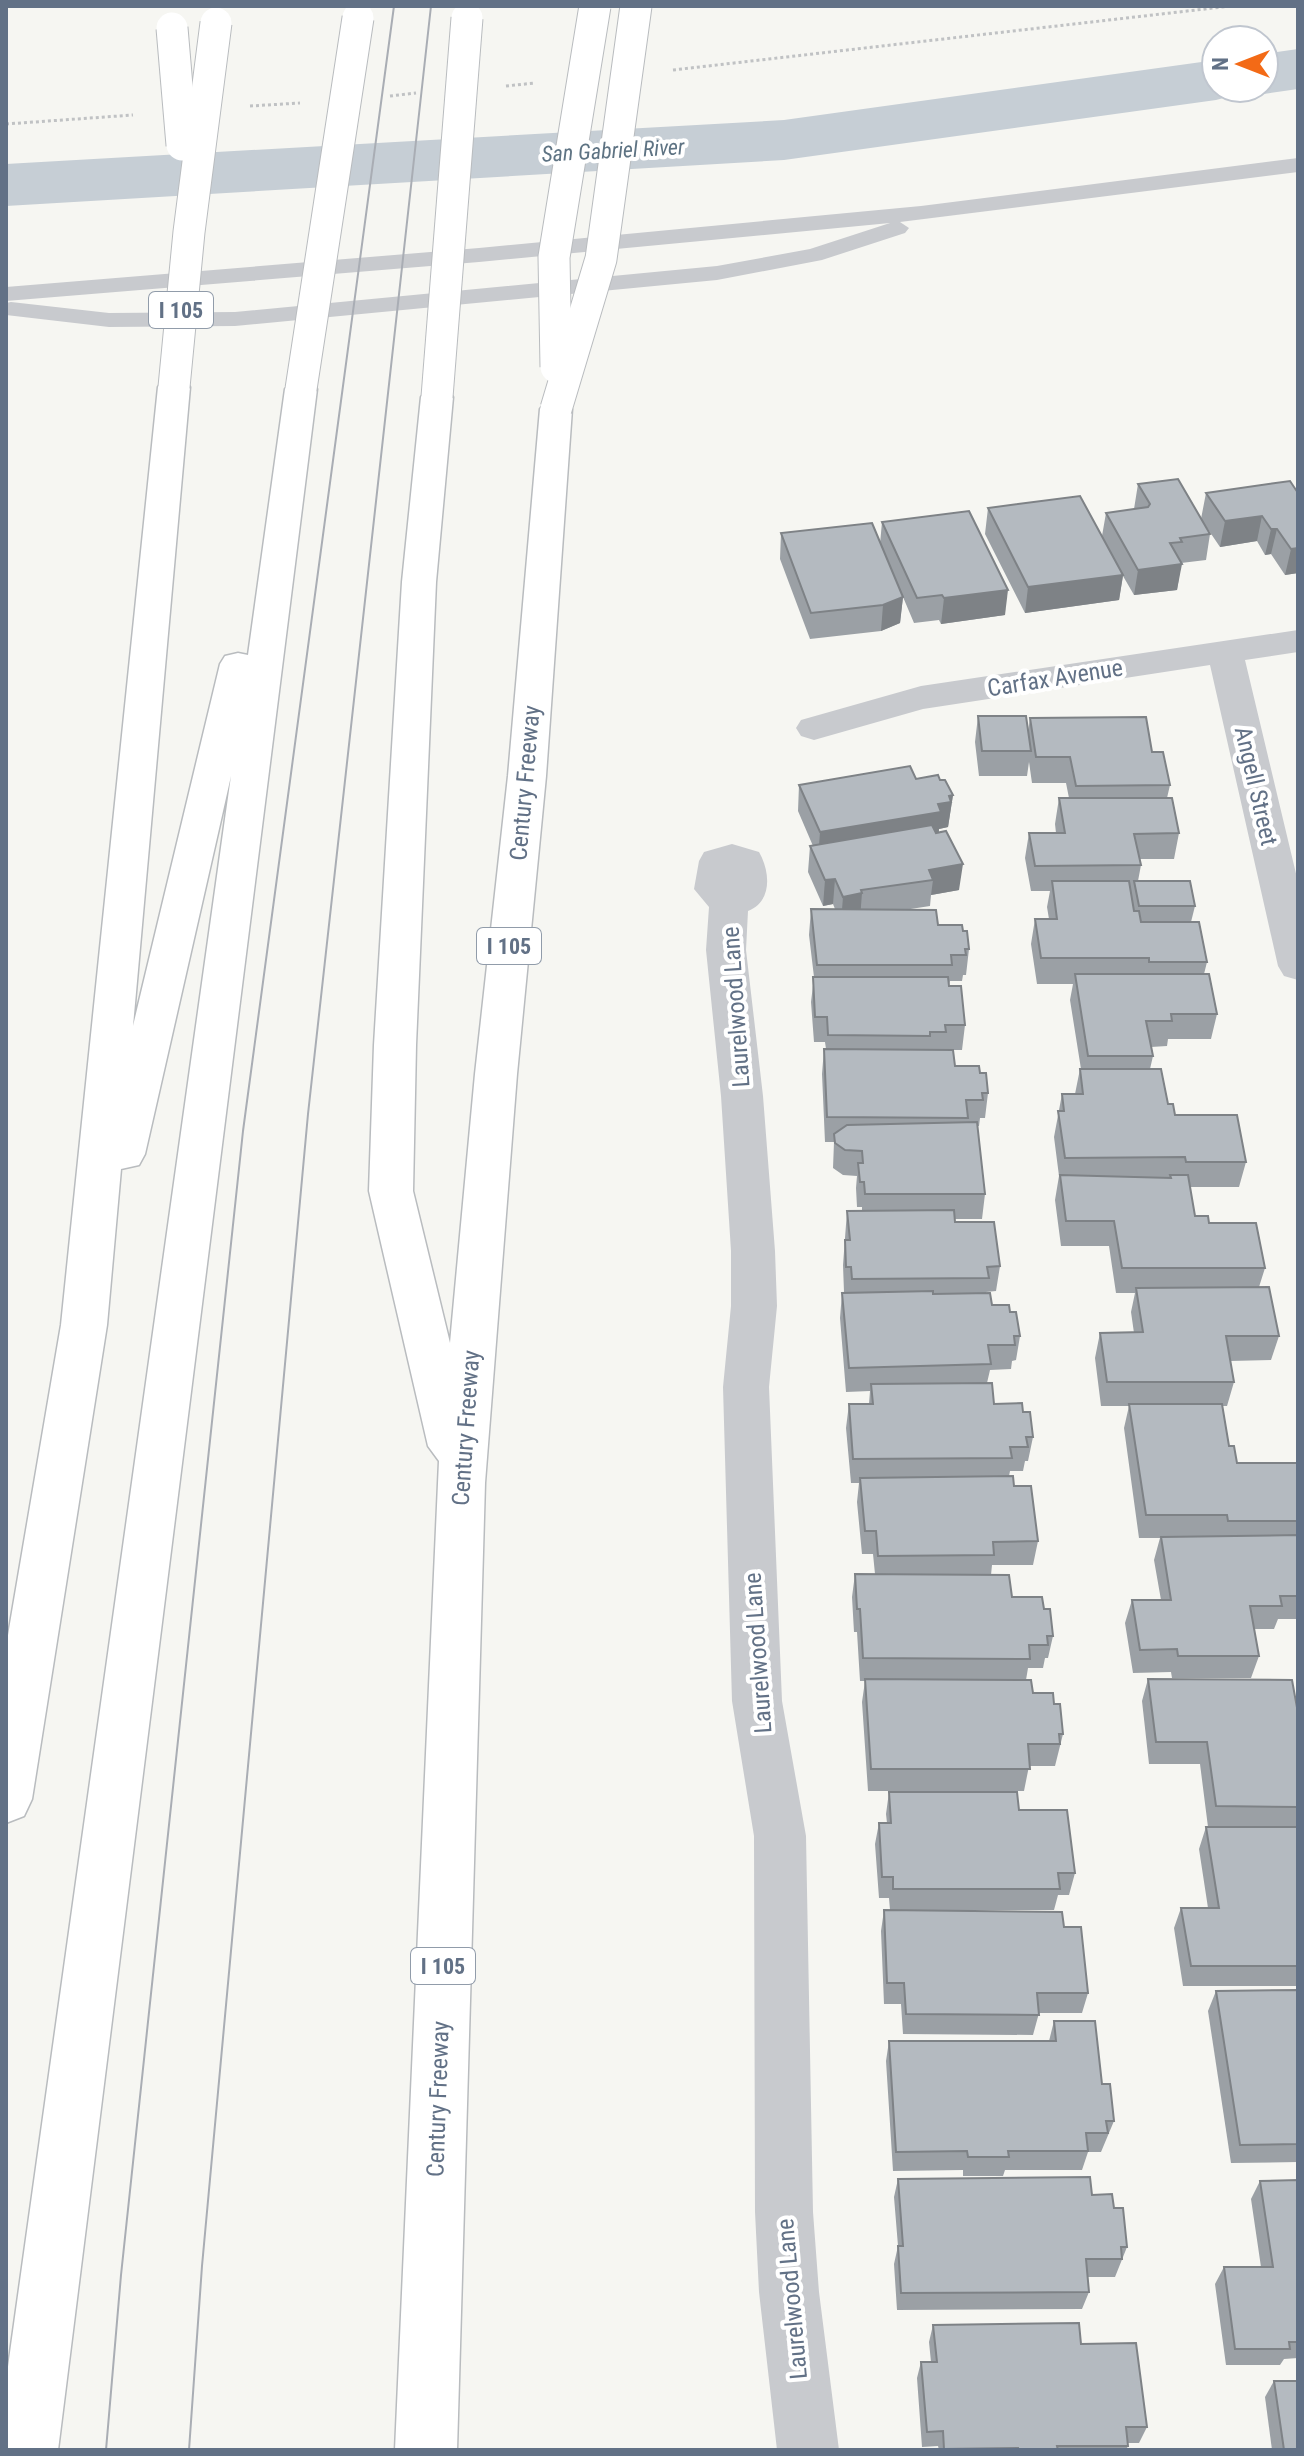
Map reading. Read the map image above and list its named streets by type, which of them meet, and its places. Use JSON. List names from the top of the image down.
{
  "streets": {
    "highway": ["I 105", "Century Freeway"],
    "street": ["Carfax Avenue", "Angell Street", "Laurelwood Lane"]
  },
  "crossings": [
    ["Carfax Avenue", "Angell Street"]
  ],
  "water": ["San Gabriel River"],
  "north": "left"
}
